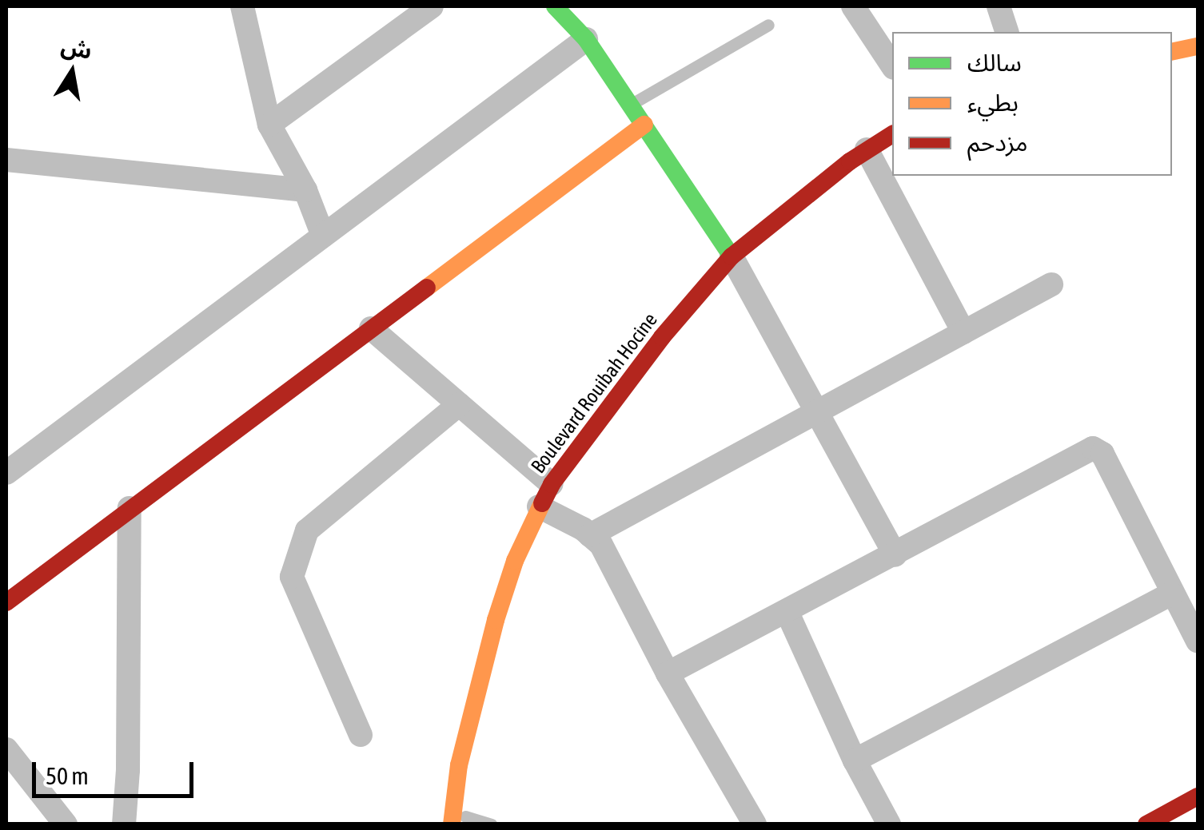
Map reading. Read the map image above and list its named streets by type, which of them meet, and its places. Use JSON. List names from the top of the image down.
{
  "streets": {
    "street": ["Boulevard Rouibah Hocine"]
  },
  "legend": ["سالك", "بطيء", "مزدحم"],
  "scale_bar": "50 m",
  "north": "top"
}
